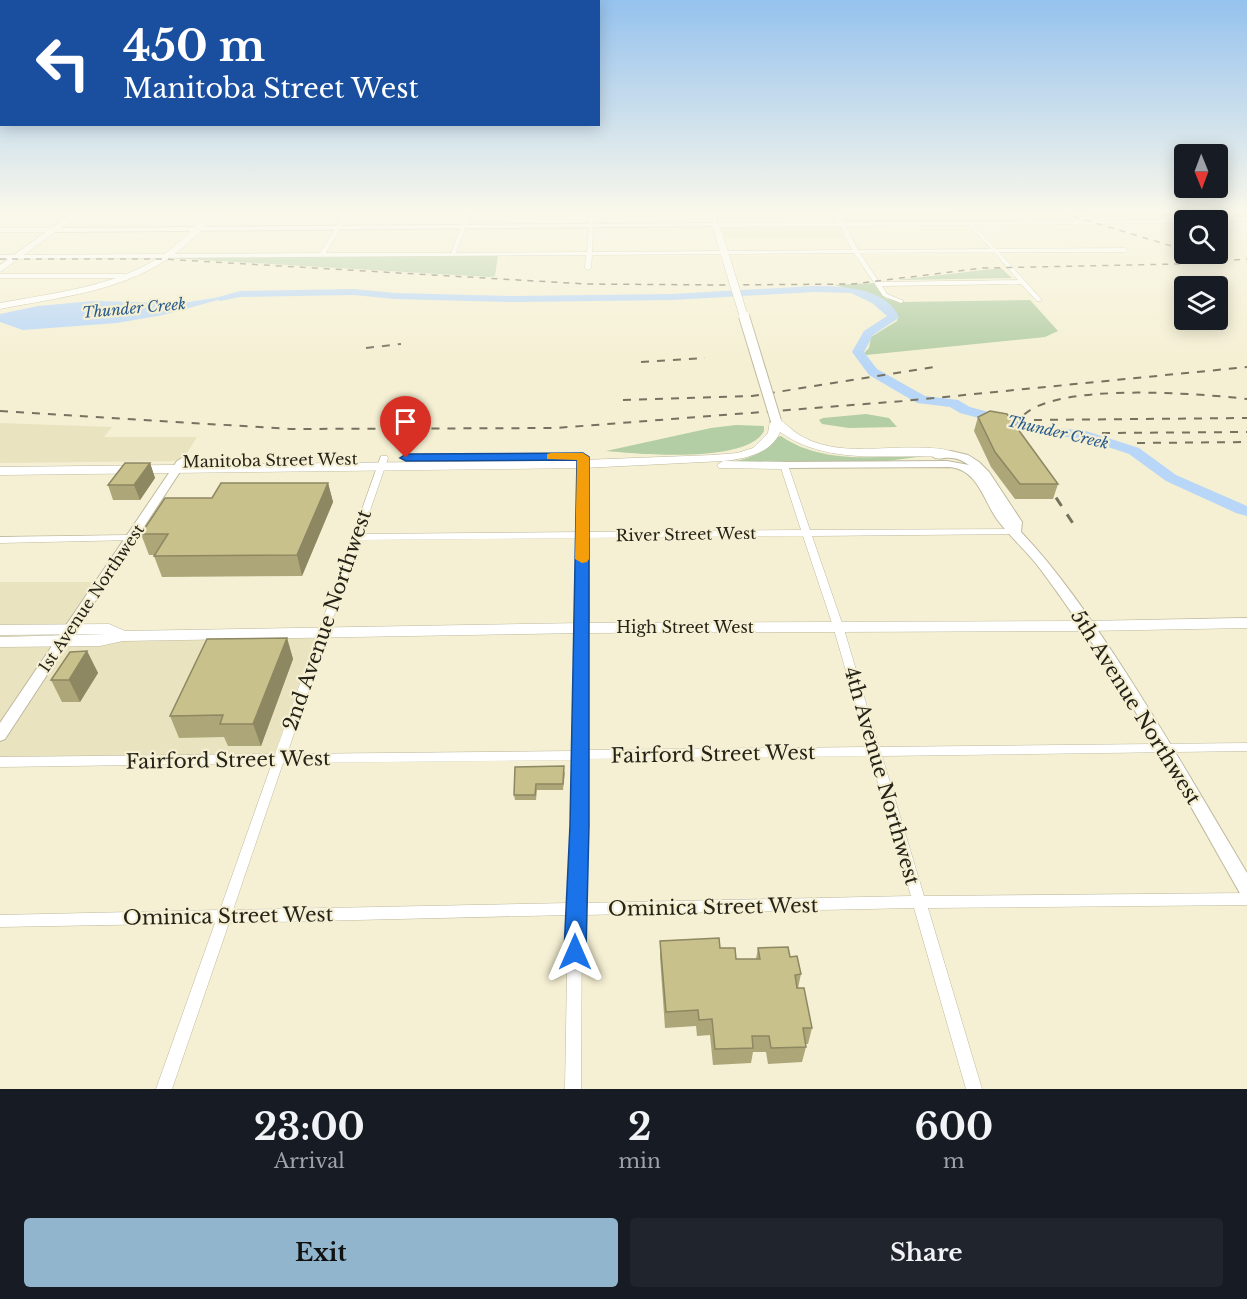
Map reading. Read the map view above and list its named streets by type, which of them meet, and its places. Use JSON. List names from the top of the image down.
{
  "streets": {
    "main road": ["Manitoba Street West", "High Street West"],
    "street": [
      "River Street West",
      "1st Avenue Northwest",
      "2nd Avenue Northwest",
      "5th Avenue Northwest",
      "Fairford Street West",
      "4th Avenue Northwest",
      "Ominica Street West"
    ]
  },
  "crossings": [
    ["Manitoba Street West", "1st Avenue Northwest"],
    ["Manitoba Street West", "2nd Avenue Northwest"],
    ["River Street West", "2nd Avenue Northwest"],
    ["River Street West", "5th Avenue Northwest"],
    ["River Street West", "4th Avenue Northwest"],
    ["1st Avenue Northwest", "High Street West"],
    ["2nd Avenue Northwest", "High Street West"],
    ["2nd Avenue Northwest", "Fairford Street West"],
    ["2nd Avenue Northwest", "Ominica Street West"],
    ["High Street West", "5th Avenue Northwest"],
    ["High Street West", "4th Avenue Northwest"],
    ["5th Avenue Northwest", "Fairford Street West"],
    ["Fairford Street West", "4th Avenue Northwest"],
    ["4th Avenue Northwest", "Ominica Street West"]
  ],
  "water": ["Thunder Creek"],
  "north": "bottom",
  "page": {
    "turn": ["450 m", "Manitoba Street West"],
    "eta": [
      "23:00",
      "Arrival",
      "2",
      "min",
      "600",
      "m"
    ],
    "buttons": ["Exit", "Share"]
  }
}
